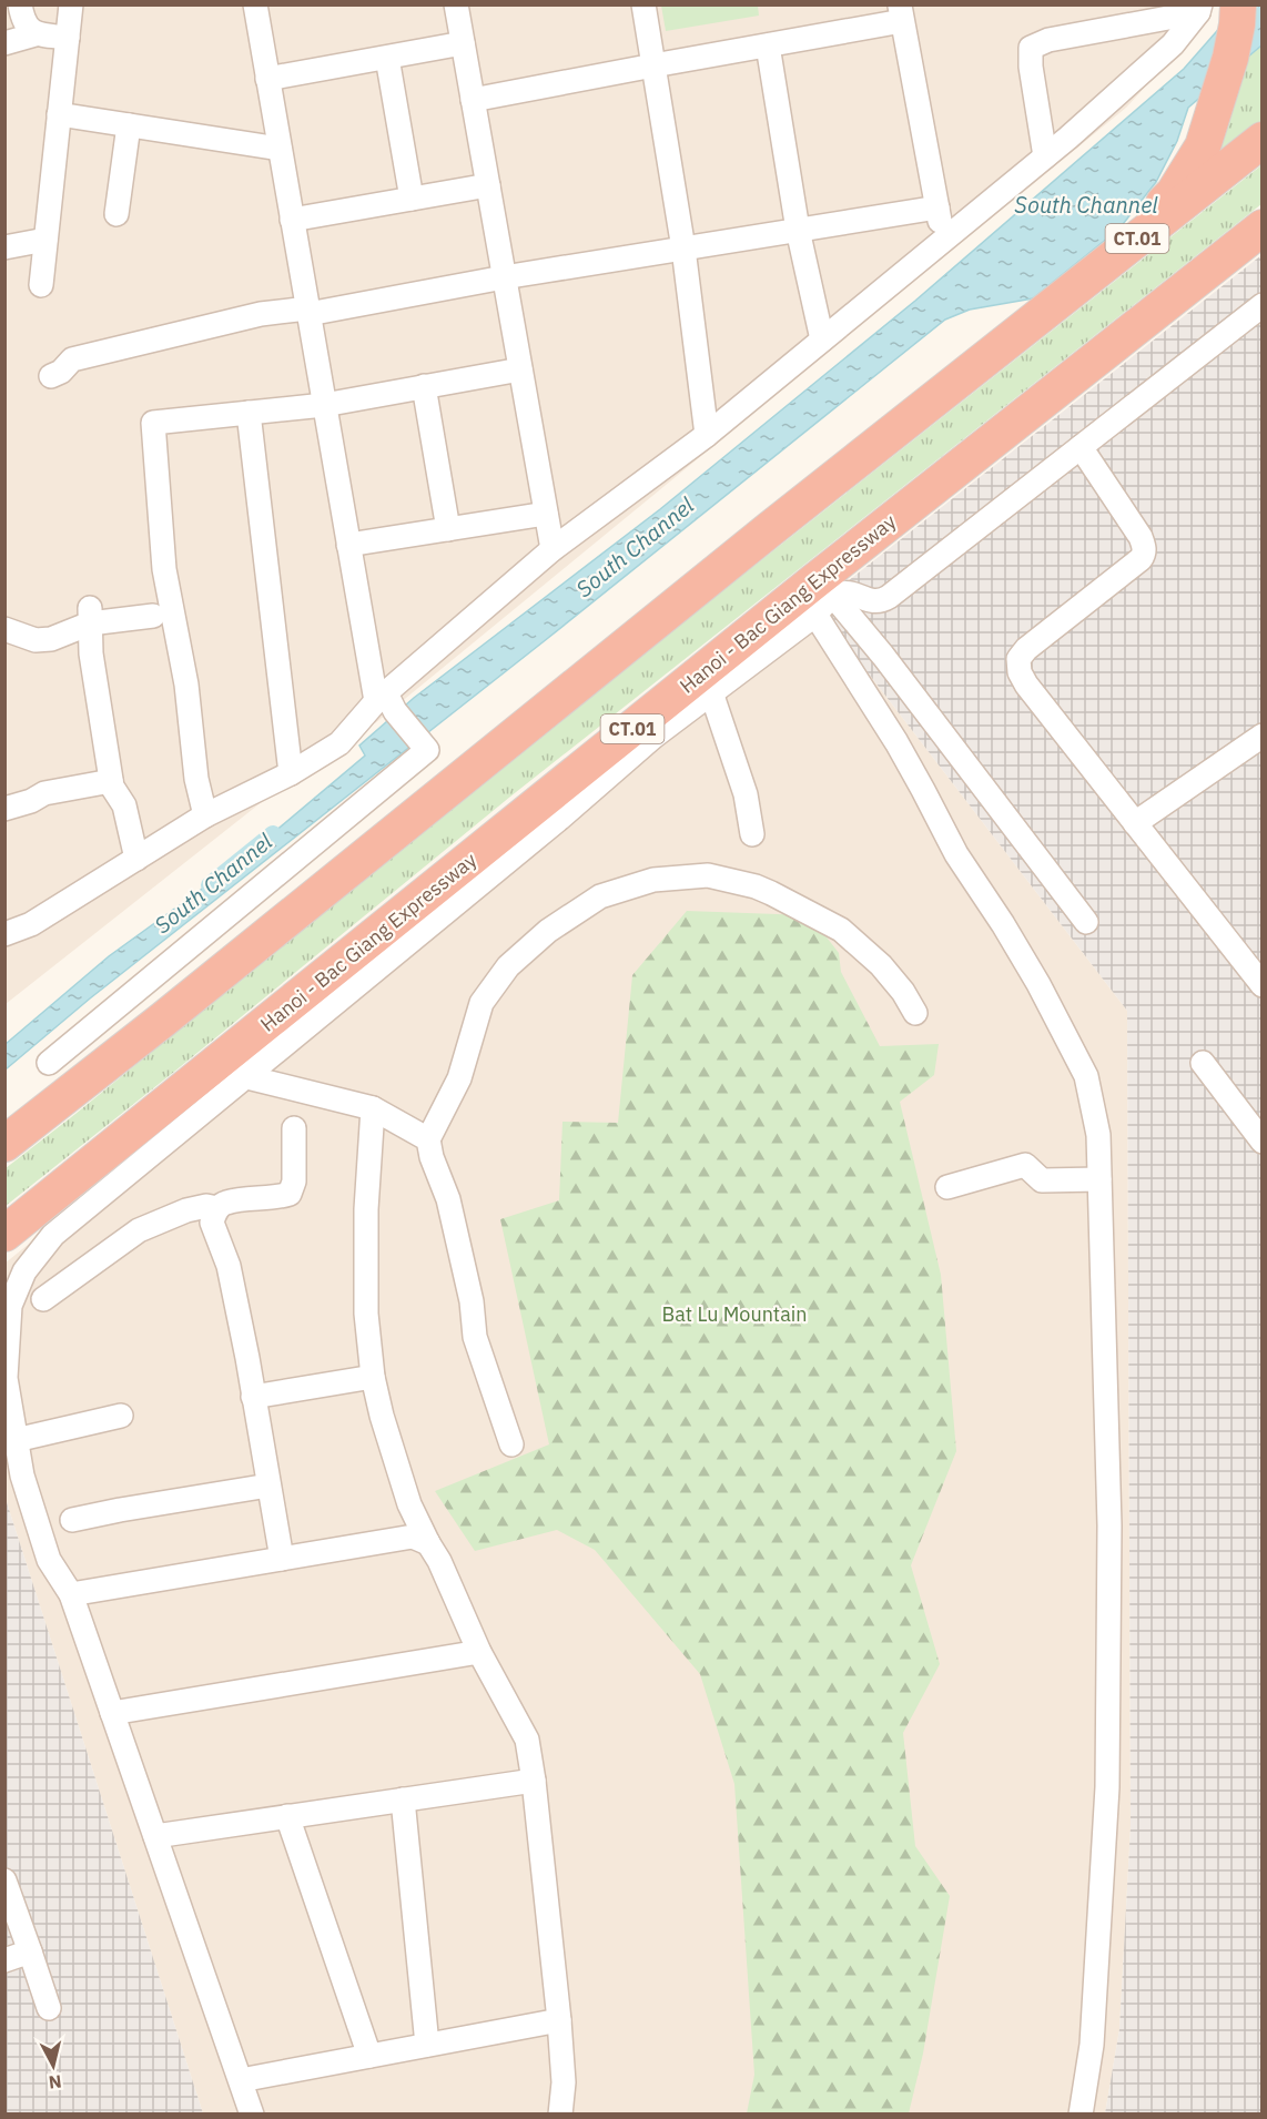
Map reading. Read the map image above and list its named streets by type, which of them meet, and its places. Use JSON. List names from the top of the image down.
{
  "streets": {
    "highway": ["CT.01", "Hanoi - Bac Giang Expressway"]
  },
  "water": ["South Channel"],
  "parks": ["Bat Lu Mountain"],
  "north": "bottom"
}
